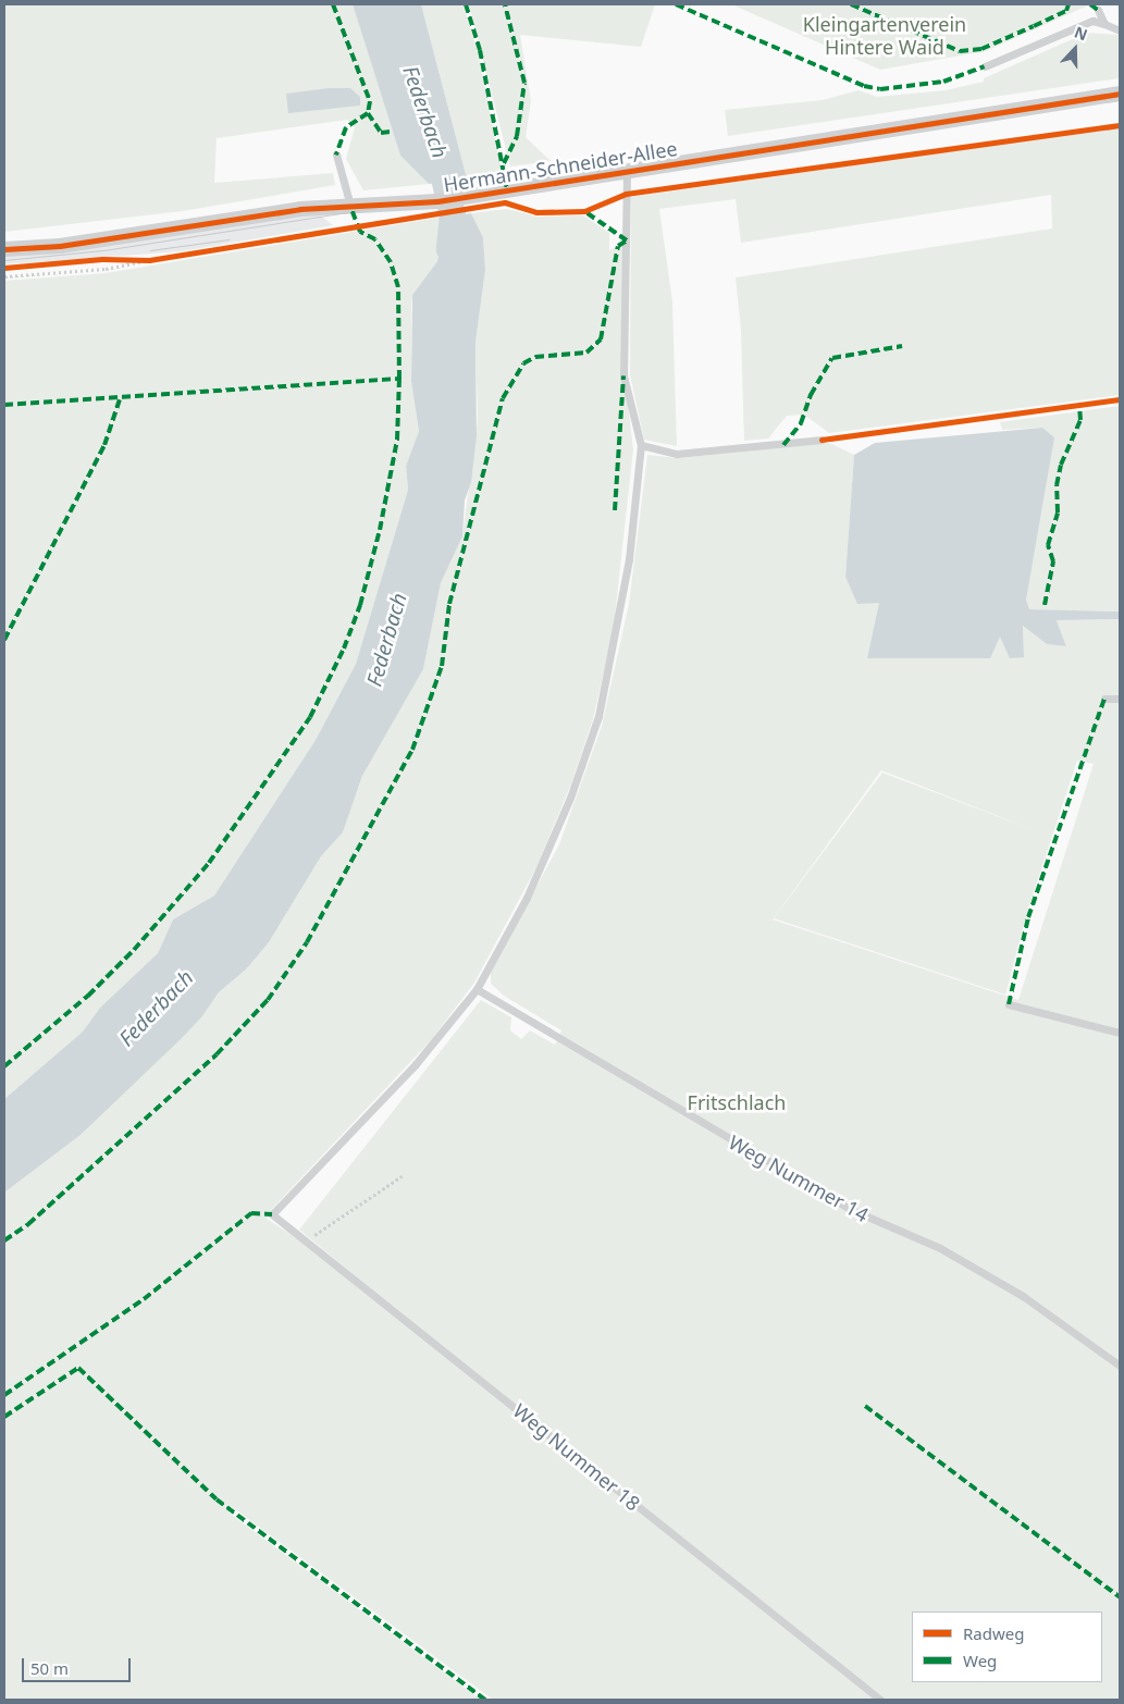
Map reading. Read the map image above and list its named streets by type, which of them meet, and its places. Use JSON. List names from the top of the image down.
{
  "streets": {
    "street": ["Hermann-Schneider-Allee"],
    "lane": ["Weg Nummer 14", "Weg Nummer 18"]
  },
  "crossings": [
    ["Weg Nummer 14", "Weg Nummer 18"]
  ],
  "water": ["Federbach"],
  "parks": ["Kleingartenverein Hintere Waid", "Fritschlach"],
  "legend": ["Radweg", "Weg"],
  "scale_bar": "50 m",
  "north": "top"
}
